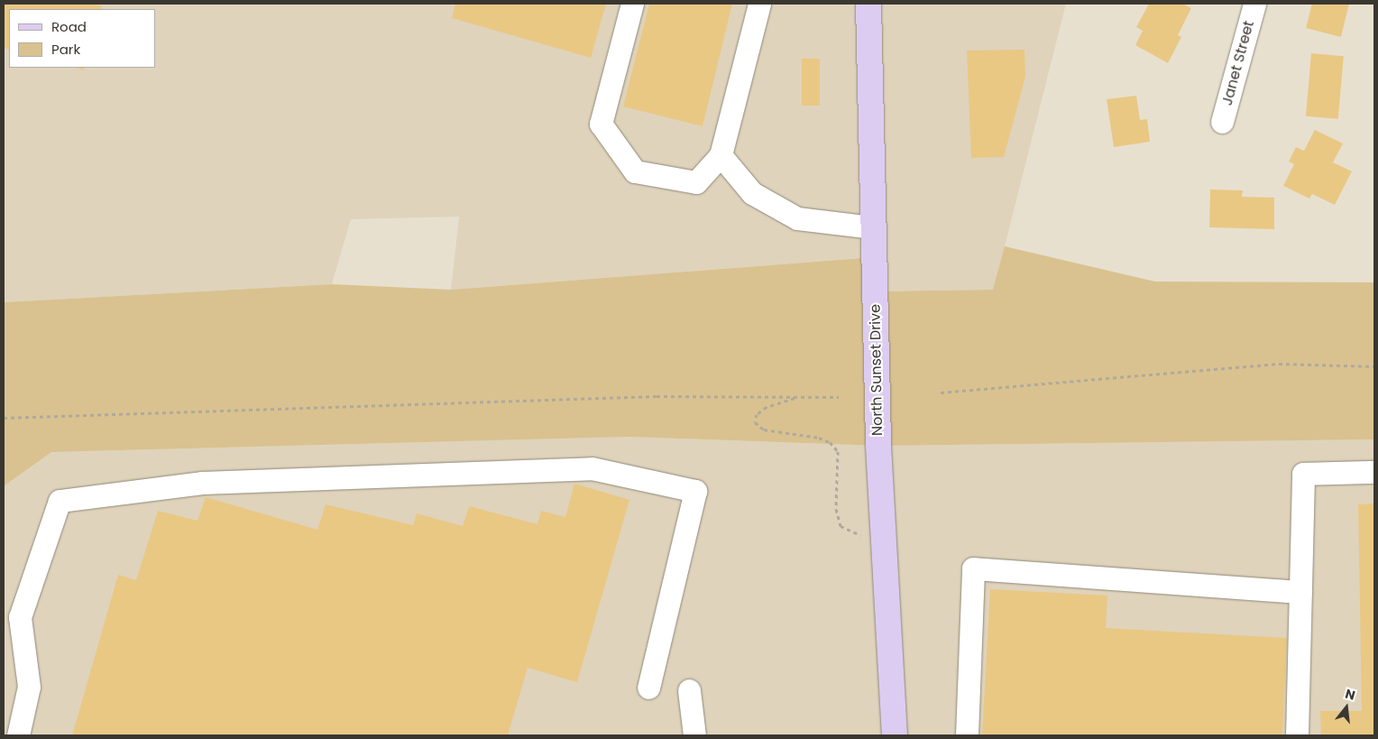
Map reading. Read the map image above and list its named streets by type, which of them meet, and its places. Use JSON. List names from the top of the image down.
{
  "streets": {
    "main road": ["North Sunset Drive"],
    "street": ["Janet Street"]
  },
  "legend": ["Road", "Park"],
  "north": "top"
}
